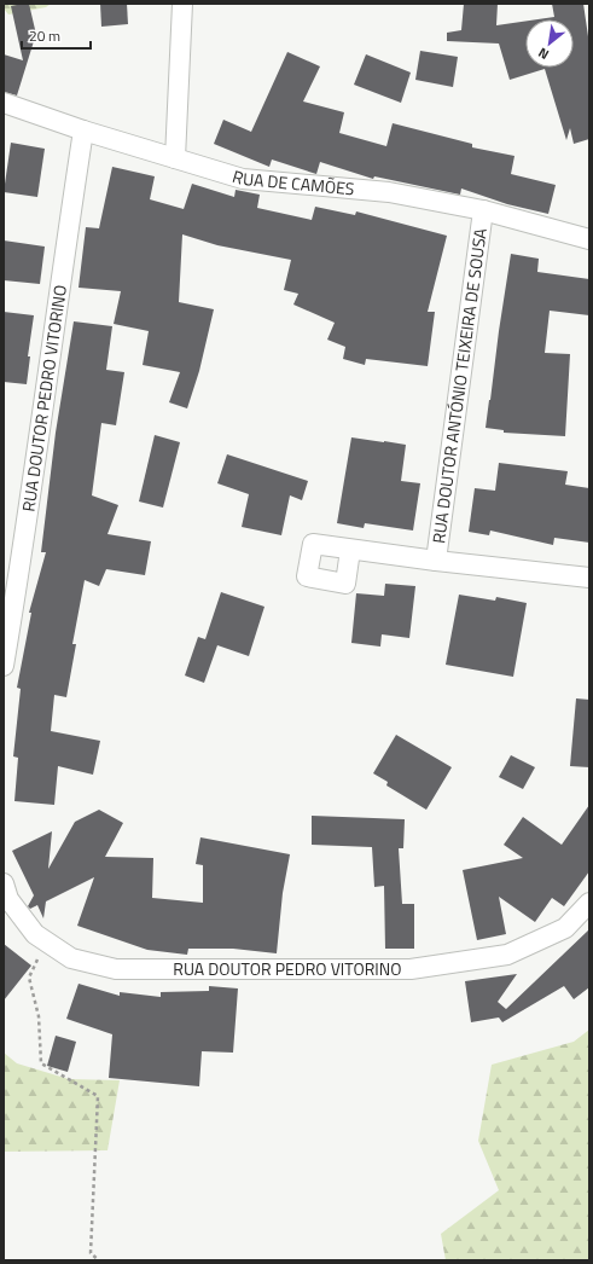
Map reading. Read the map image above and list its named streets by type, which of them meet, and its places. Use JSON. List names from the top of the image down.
{
  "streets": {
    "street": ["RUA DE CAMÕES", "RUA DOUTOR ANTÓNIO TEIXEIRA DE SOUSA", "RUA DOUTOR PEDRO VITORINO"]
  },
  "crossings": [
    ["RUA DE CAMÕES", "RUA DOUTOR ANTÓNIO TEIXEIRA DE SOUSA"],
    ["RUA DE CAMÕES", "RUA DOUTOR PEDRO VITORINO"]
  ],
  "scale_bar": "20 m",
  "north": "bottom left"
}
